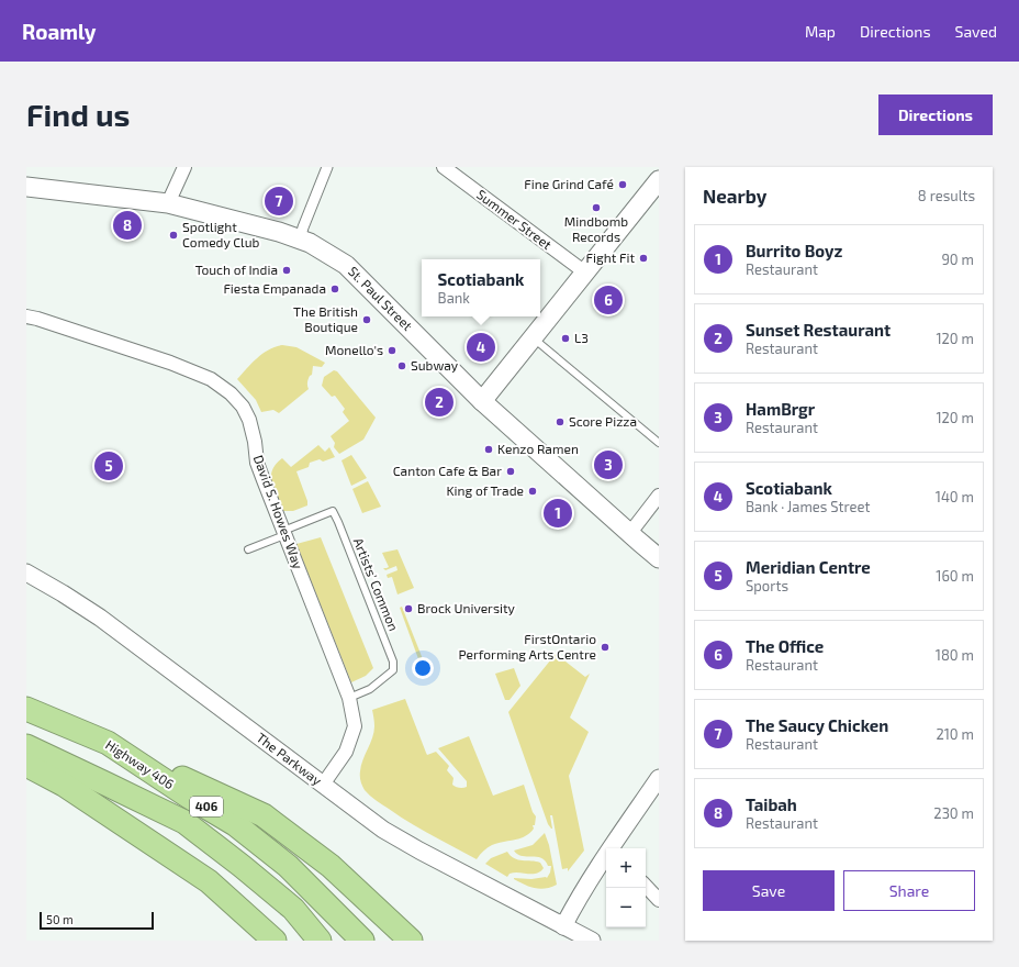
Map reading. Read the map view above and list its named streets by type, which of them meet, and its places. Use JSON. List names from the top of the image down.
{
  "streets": {
    "highway": ["Highway 406", "406"],
    "main road": ["St. Paul Street"],
    "street": ["Summer Street", "David S. Howes Way", "The Parkway"],
    "lane": ["Artists' Common"]
  },
  "crossings": [
    ["David S. Howes Way", "Artists' Common"],
    ["David S. Howes Way", "The Parkway"]
  ],
  "places": [
    "Fine Grind Café",
    "Mindbomb Records",
    "Spotlight Comedy Club",
    "Fight Fit",
    "Touch of India",
    "Fiesta Empanada",
    "The British Boutique",
    "L3",
    "Monello's",
    "Subway",
    "Score Pizza",
    "Kenzo Ramen",
    "Canton Cafe & Bar",
    "King of Trade",
    "Brock University",
    "FirstOntario Performing Arts Centre"
  ],
  "scale_bar": "50 m",
  "page": {
    "header": "Roamly",
    "nav": ["Map", "Directions", "Saved"],
    "buttons": [
      "Directions",
      ["Save", "Share"]
    ],
    "title": "Find us",
    "heading": ["Nearby", "8 results"],
    "pins": [
      "7",
      "8",
      "6",
      "4",
      "2",
      "3",
      "5",
      "1"
    ],
    "list": [
      {
        "mark": "1",
        "name": "Burrito Boyz",
        "note": "Restaurant",
        "value": "90 m"
      },
      {
        "mark": "2",
        "name": "Sunset Restaurant",
        "note": "Restaurant",
        "value": "120 m"
      },
      {
        "mark": "3",
        "name": "HamBrgr",
        "note": "Restaurant",
        "value": "120 m"
      },
      {
        "mark": "4",
        "name": "Scotiabank",
        "note": "Bank · James Street",
        "value": "140 m"
      },
      {
        "mark": "5",
        "name": "Meridian Centre",
        "note": "Sports",
        "value": "160 m"
      },
      {
        "mark": "6",
        "name": "The Office",
        "note": "Restaurant",
        "value": "180 m"
      },
      {
        "mark": "7",
        "name": "The Saucy Chicken",
        "note": "Restaurant",
        "value": "210 m"
      },
      {
        "mark": "8",
        "name": "Taibah",
        "note": "Restaurant",
        "value": "230 m"
      }
    ],
    "popup": ["Scotiabank", "Bank"],
    "map_buttons": ["+", "−"],
    "scale": "50 m"
  }
}
